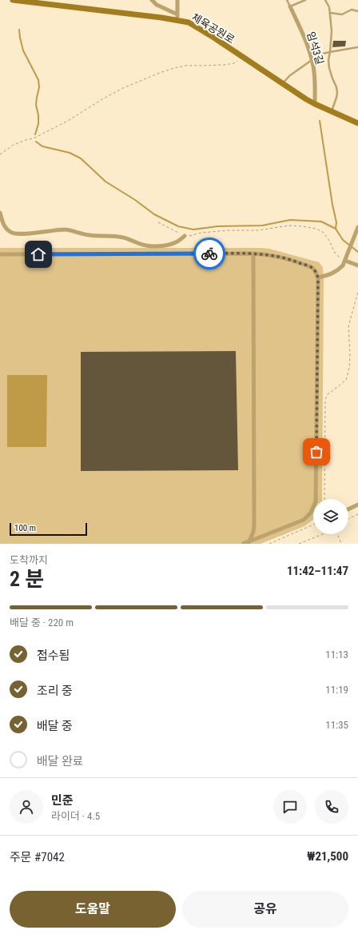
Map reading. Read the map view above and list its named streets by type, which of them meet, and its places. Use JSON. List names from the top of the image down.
{
  "streets": {
    "main road": ["체육공원로"],
    "street": ["임석3길"]
  },
  "crossings": [
    ["체육공원로", "임석3길"]
  ],
  "scale_bar": "100 m",
  "page": {
    "scale": "100 m",
    "heading": ["2 분", "도착까지", "11:42–11:47"],
    "panel": [
      "민준",
      "라이더 · 4.5",
      "주문 #7042",
      "₩21,500"
    ],
    "bar": "배달 중 · 220 m",
    "list": [
      ["접수됨", "11:13"],
      ["조리 중", "11:19"],
      ["배달 중", "11:35"],
      "배달 완료"
    ],
    "buttons": ["도움말", "공유"]
  }
}
